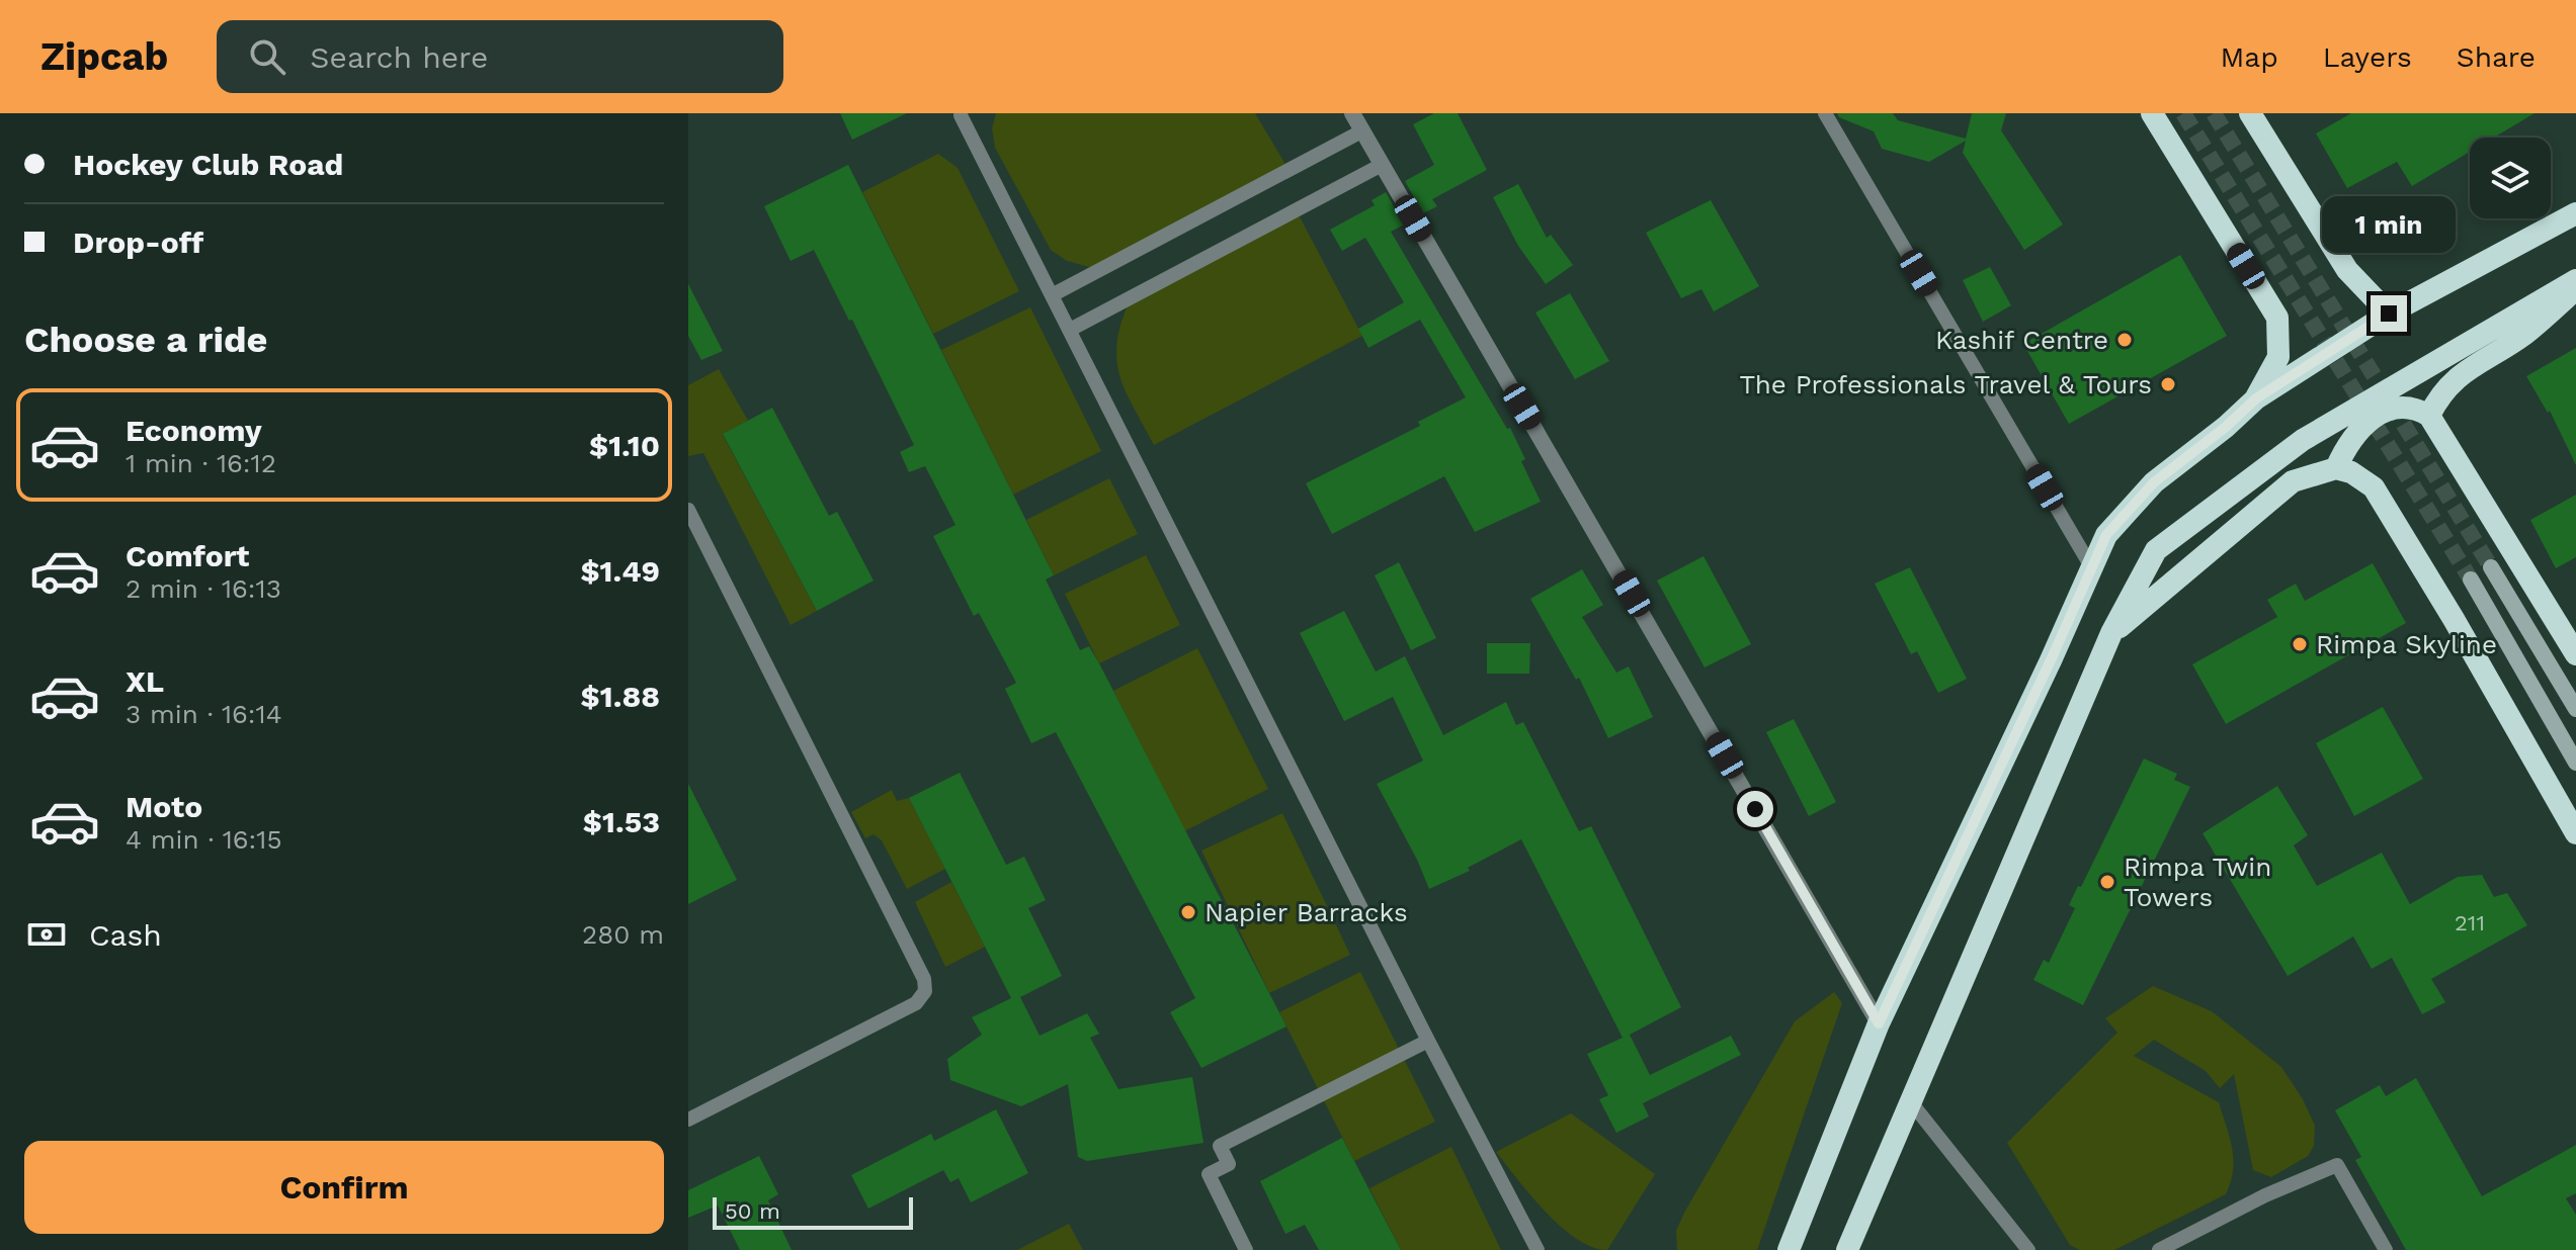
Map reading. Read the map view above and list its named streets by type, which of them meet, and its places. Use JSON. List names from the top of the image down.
{
  "places": [
    "Kashif Centre",
    "The Professionals Travel & Tours",
    "Rimpa Skyline",
    "Rimpa Twin Towers",
    "Napier Barracks"
  ],
  "house_numbers": ["211"],
  "scale_bar": "50 m",
  "page": {
    "header": "Zipcab",
    "search": "Search here",
    "nav": ["Map", "Layers", "Share"],
    "banner": ["Hockey Club Road", "Drop-off"],
    "bubble": "1 min",
    "heading": "Choose a ride",
    "list": [
      {
        "name": "Economy",
        "note": "1 min · 16:12",
        "value": "$1.10"
      },
      {
        "name": "Comfort",
        "note": "2 min · 16:13",
        "value": "$1.49"
      },
      {
        "name": "XL",
        "note": "3 min · 16:14",
        "value": "$1.88"
      },
      {
        "name": "Moto",
        "note": "4 min · 16:15",
        "value": "$1.53"
      }
    ],
    "pay": ["Cash", "280 m"],
    "buttons": "Confirm",
    "scale": "50 m"
  }
}
